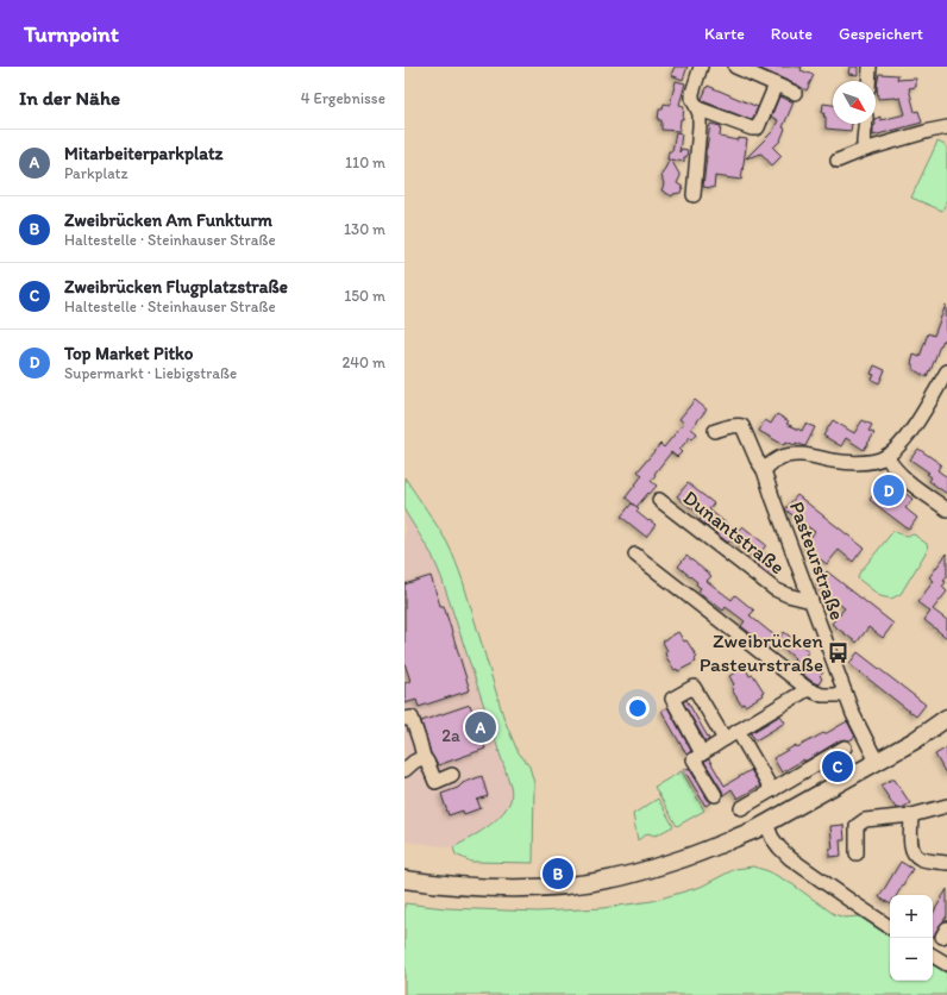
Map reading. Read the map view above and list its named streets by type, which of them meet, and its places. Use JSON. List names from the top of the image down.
{
  "streets": {
    "street": ["Dunantstraße", "Pasteurstraße"]
  },
  "crossings": [
    ["Dunantstraße", "Pasteurstraße"]
  ],
  "places": {
    "bus stop": ["Zweibrücken Pasteurstraße"]
  },
  "house_numbers": ["2a"],
  "north": "bottom right",
  "page": {
    "header": "Turnpoint",
    "nav": ["Karte", "Route", "Gespeichert"],
    "heading": ["In der Nähe", "4 Ergebnisse"],
    "list": [
      {
        "mark": "A",
        "name": "Mitarbeiterparkplatz",
        "note": "Parkplatz",
        "value": "110 m"
      },
      {
        "mark": "B",
        "name": "Zweibrücken Am Funkturm",
        "note": "Haltestelle · Steinhauser Straße",
        "value": "130 m"
      },
      {
        "mark": "C",
        "name": "Zweibrücken Flugplatzstraße",
        "note": "Haltestelle · Steinhauser Straße",
        "value": "150 m"
      },
      {
        "mark": "D",
        "name": "Top Market Pitko",
        "note": "Supermarkt · Liebigstraße",
        "value": "240 m"
      }
    ],
    "pins": [
      "D",
      "A",
      "C",
      "B"
    ],
    "map_buttons": ["+", "−"]
  }
}
